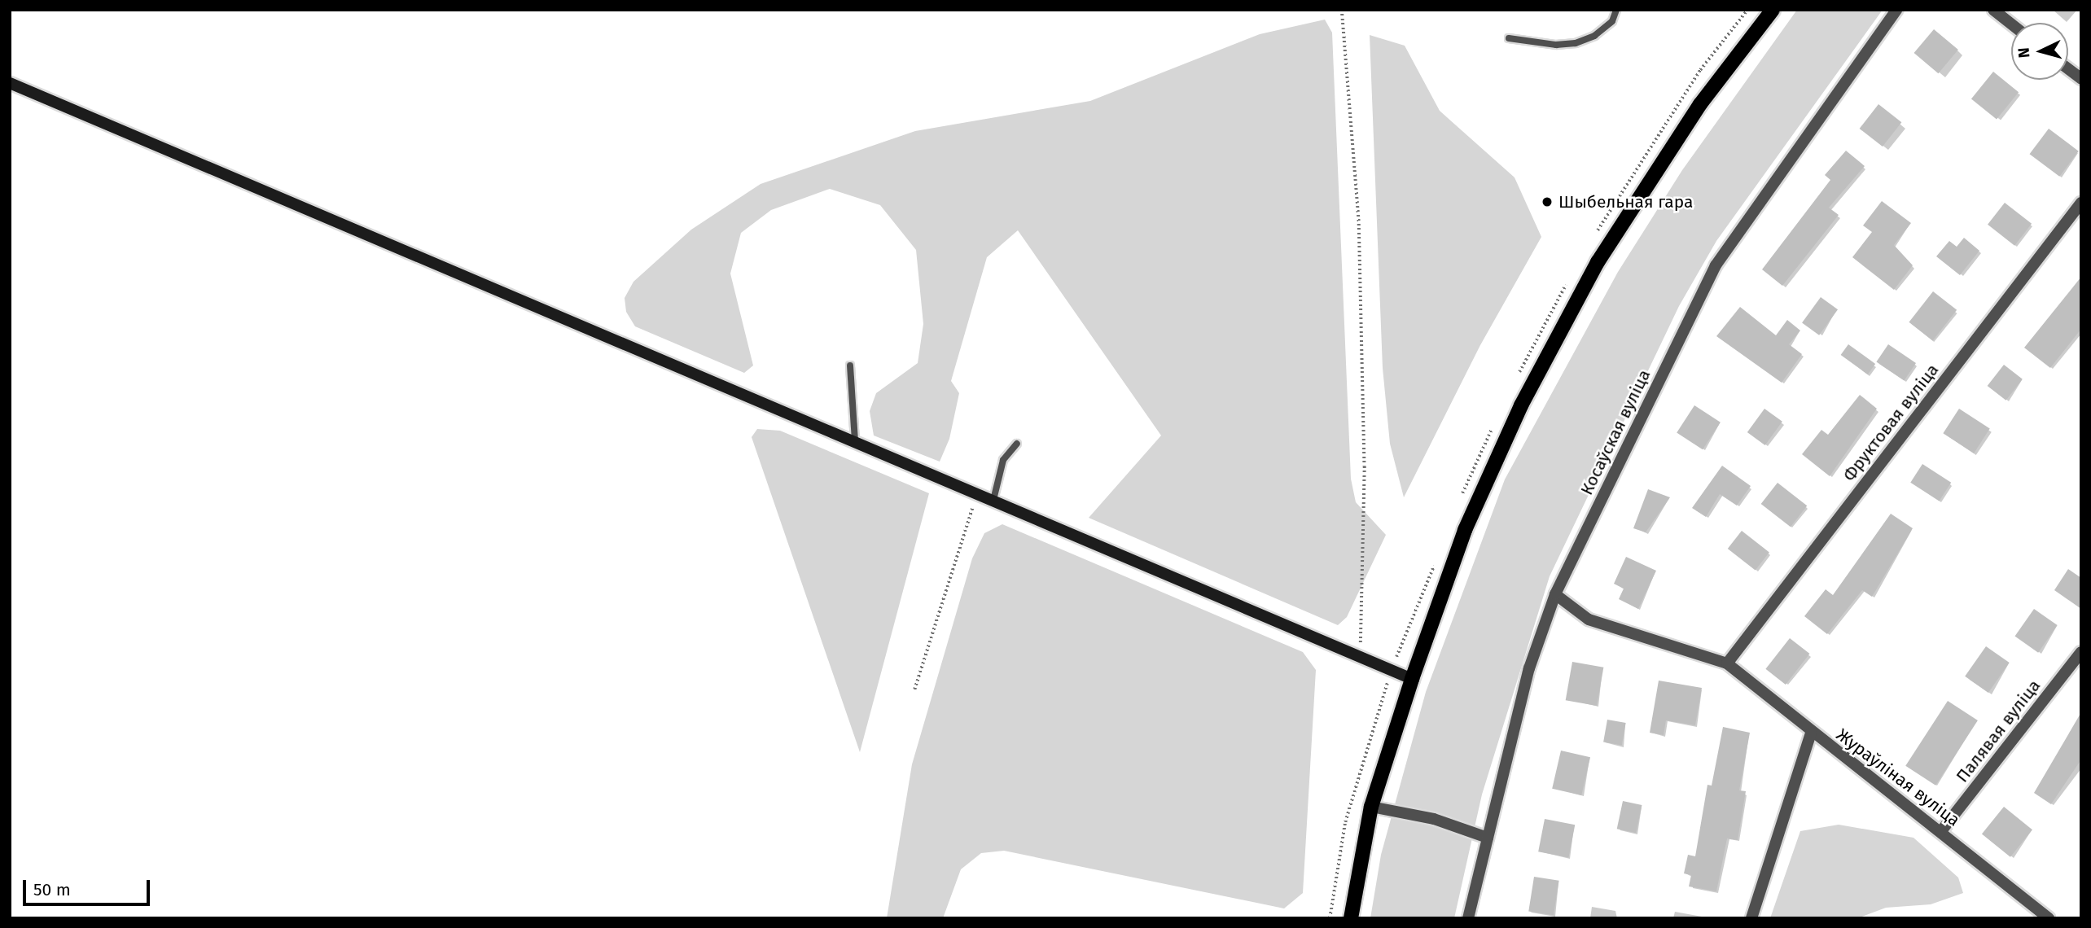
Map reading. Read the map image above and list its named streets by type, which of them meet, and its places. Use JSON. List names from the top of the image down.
{
  "streets": {
    "street": [
      "Фруктовая вуліца",
      "Косаўская вуліца",
      "Палявая вуліца",
      "Жураўліная вуліца"
    ]
  },
  "crossings": [
    ["Фруктовая вуліца", "Жураўліная вуліца"],
    ["Палявая вуліца", "Жураўліная вуліца"]
  ],
  "places": ["Шыбельная гара"],
  "scale_bar": "50 m",
  "north": "left"
}
